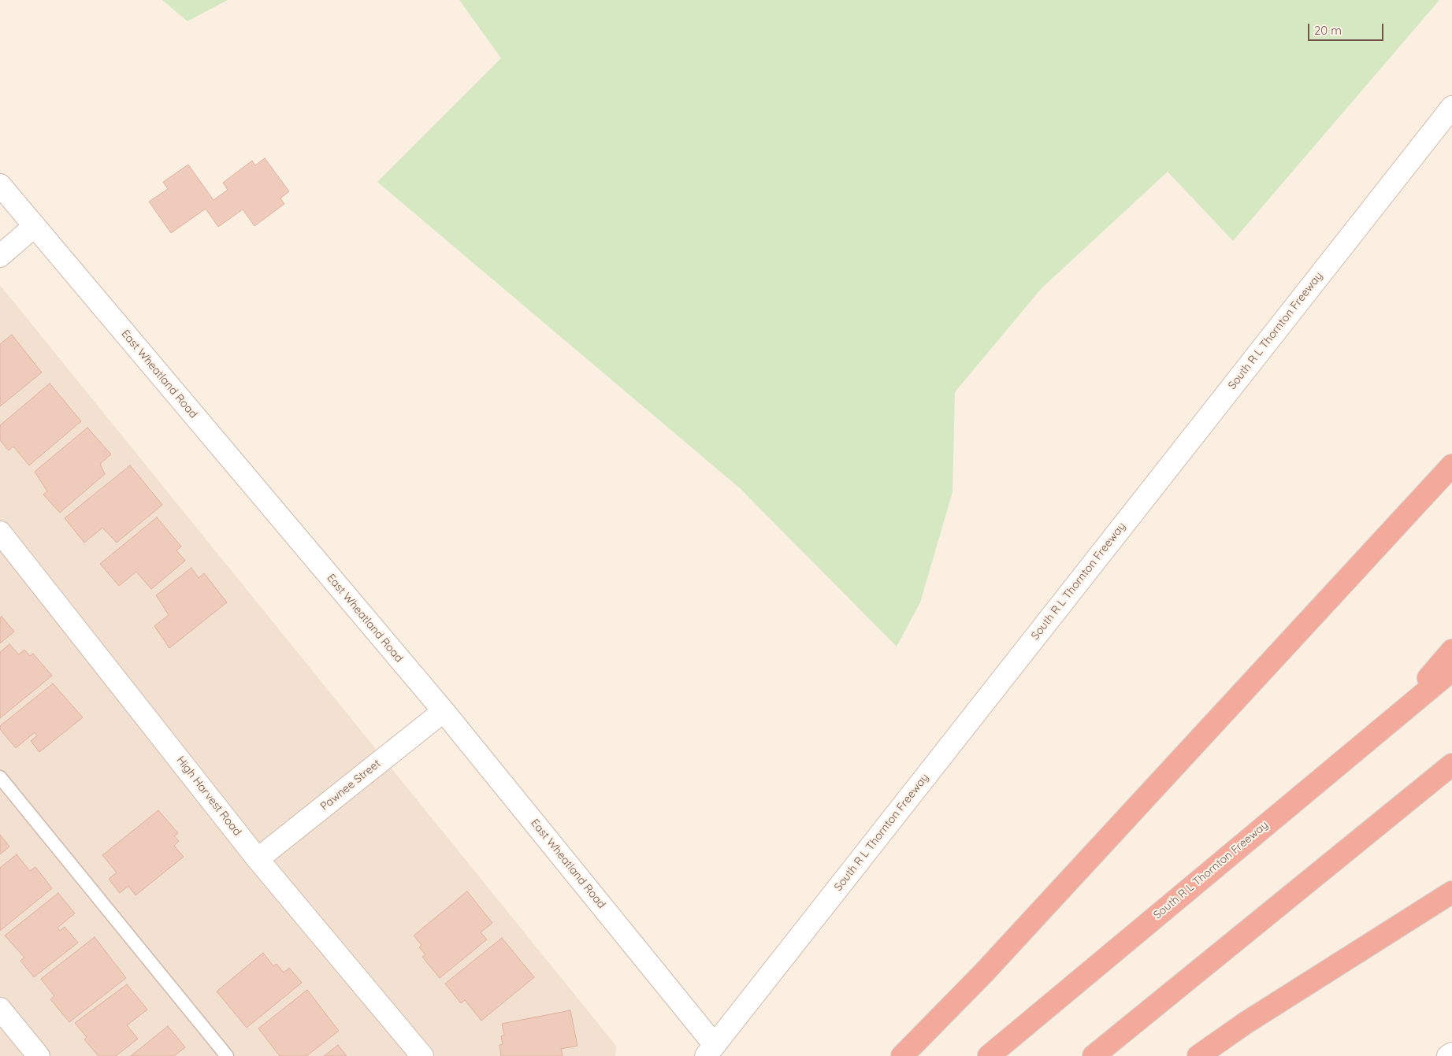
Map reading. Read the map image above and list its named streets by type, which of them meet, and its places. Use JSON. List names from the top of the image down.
{
  "streets": {
    "highway": ["South R L Thornton Freeway"],
    "street": ["East Wheatland Road", "Pawnee Street", "High Harvest Road"]
  },
  "crossings": [
    ["South R L Thornton Freeway", "East Wheatland Road"],
    ["East Wheatland Road", "Pawnee Street"],
    ["Pawnee Street", "High Harvest Road"]
  ],
  "scale_bar": "20 m"
}
